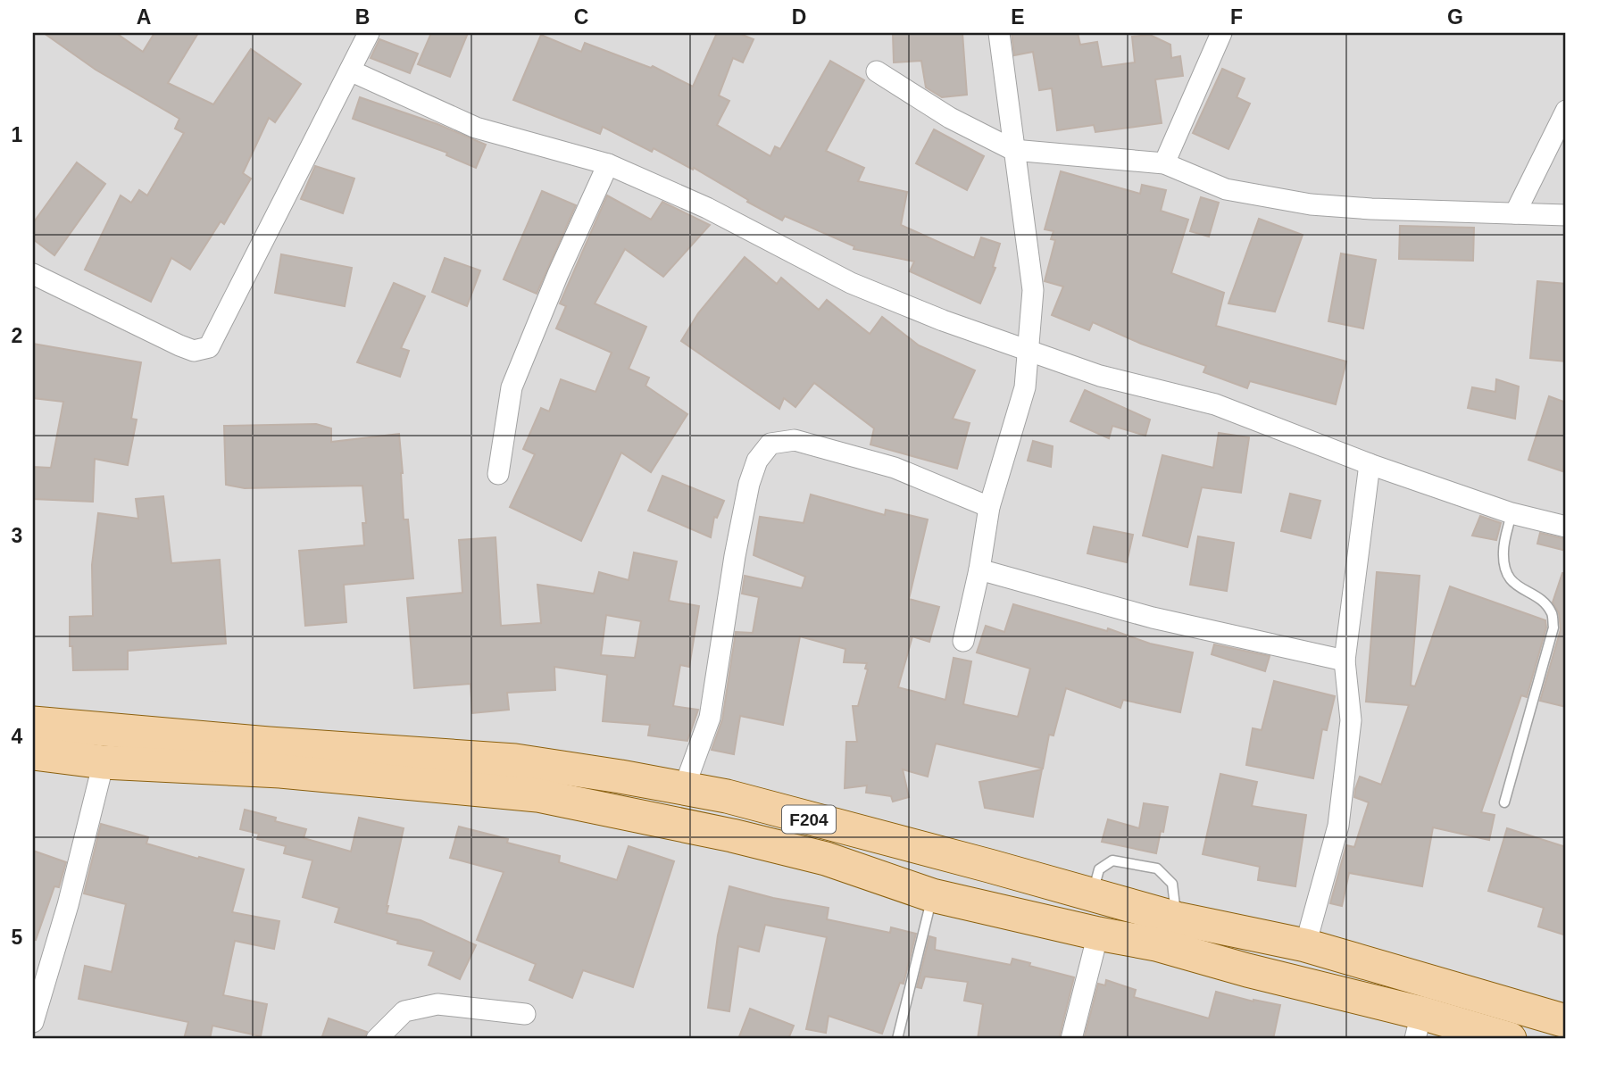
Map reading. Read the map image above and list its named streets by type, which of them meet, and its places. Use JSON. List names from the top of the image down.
{
  "streets": {
    "main road": ["F204"]
  },
  "grid": {
    "columns": [
      "A",
      "B",
      "C",
      "D",
      "E",
      "F",
      "G"
    ],
    "rows": [
      "1",
      "2",
      "3",
      "4",
      "5"
    ]
  }
}
